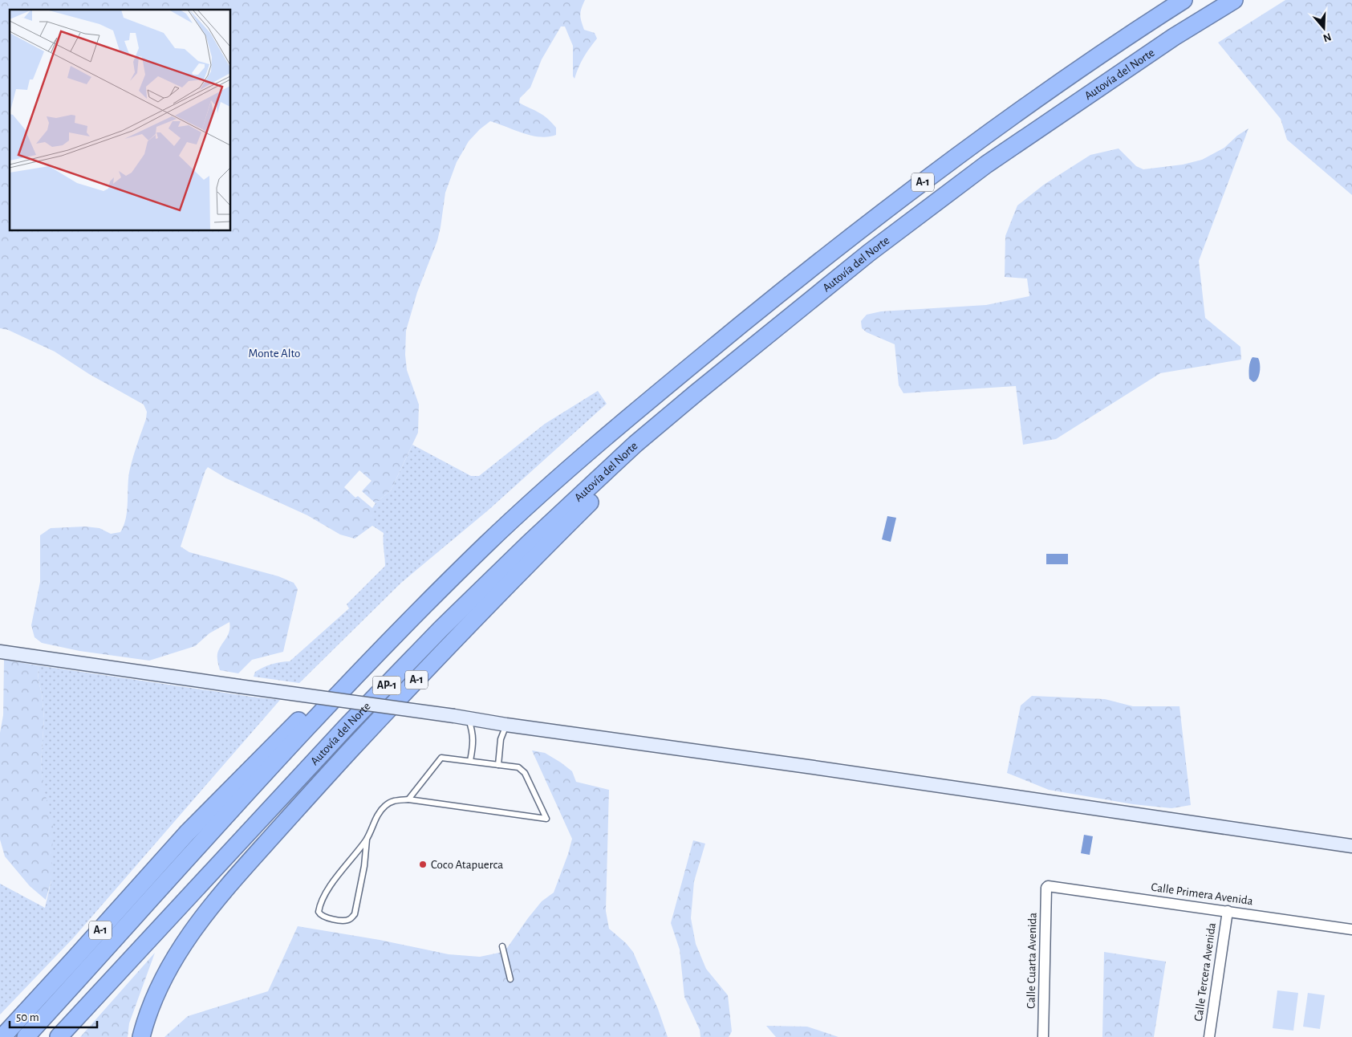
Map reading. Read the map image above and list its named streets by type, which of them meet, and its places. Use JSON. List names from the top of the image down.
{
  "streets": {
    "highway": ["Autovía del Norte", "A-1", "AP-1"],
    "street": ["Calle Primera Avenida", "Calle Cuarta Avenida", "Calle Tercera Avenida"]
  },
  "crossings": [
    ["Autovía del Norte", "A-1"],
    ["Calle Primera Avenida", "Calle Cuarta Avenida"],
    ["Calle Primera Avenida", "Calle Tercera Avenida"]
  ],
  "parks": ["Monte Alto"],
  "places": ["Coco Atapuerca"],
  "scale_bar": "50 m",
  "north": "bottom"
}
